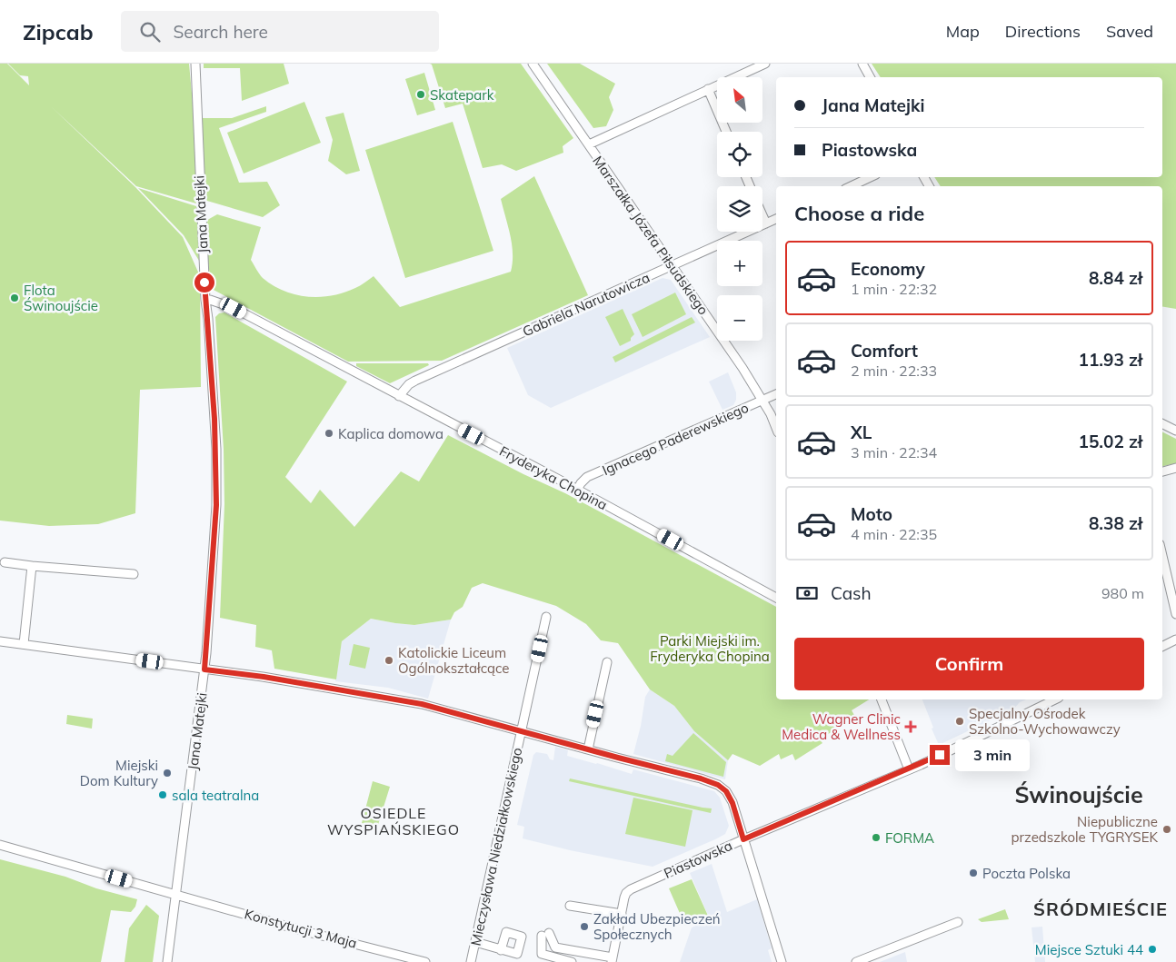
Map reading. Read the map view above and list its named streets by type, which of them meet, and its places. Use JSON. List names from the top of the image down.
{
  "streets": {
    "street": [
      "Jana Matejki",
      "Marszałka Józefa Piłsudskiego",
      "Gabriela Narutowicza",
      "Ignacego Paderewskiego",
      "Fryderyka Chopina",
      "Mieczysława Niedziałkowskiego",
      "Piastowska",
      "Konstytucji 3 Maja"
    ]
  },
  "crossings": [
    ["Jana Matejki", "Fryderyka Chopina"],
    ["Jana Matejki", "Konstytucji 3 Maja"],
    ["Marszałka Józefa Piłsudskiego", "Gabriela Narutowicza"],
    ["Marszałka Józefa Piłsudskiego", "Ignacego Paderewskiego"],
    ["Gabriela Narutowicza", "Fryderyka Chopina"],
    ["Ignacego Paderewskiego", "Fryderyka Chopina"]
  ],
  "districts": ["Świnoujście", "OSIEDLE WYSPIAŃSKIEGO", "ŚRÓDMIEŚCIE"],
  "parks": ["Parki Miejski im. Fryderyka Chopina"],
  "places": {
    "other": [
      "Skatepark",
      "Flota Świnoujście",
      "Kaplica domowa",
      "Katolickie Liceum Ogólnokształcące",
      "Specjalny Ośrodek Szkolno-Wychowawczy",
      "Miejski Dom Kultury",
      "sala teatralna",
      "Niepubliczne przedszkole TYGRYSEK",
      "FORMA",
      "Poczta Polska",
      "Zakład Ubezpieczeń Społecznych",
      "Miejsce Sztuki 44"
    ],
    "health": ["Wagner Clinic Medica & Wellness"]
  },
  "north": "top left",
  "page": {
    "header": "Zipcab",
    "search": "Search here",
    "nav": ["Map", "Directions", "Saved"],
    "map_buttons": ["+", "−"],
    "banner": ["Jana Matejki", "Piastowska"],
    "heading": "Choose a ride",
    "list": [
      {
        "name": "Economy",
        "note": "1 min · 22:32",
        "value": "8.84 zł"
      },
      {
        "name": "Comfort",
        "note": "2 min · 22:33",
        "value": "11.93 zł"
      },
      {
        "name": "XL",
        "note": "3 min · 22:34",
        "value": "15.02 zł"
      },
      {
        "name": "Moto",
        "note": "4 min · 22:35",
        "value": "8.38 zł"
      }
    ],
    "pay": ["Cash", "980 m"],
    "buttons": "Confirm",
    "bubble": "3 min"
  }
}
